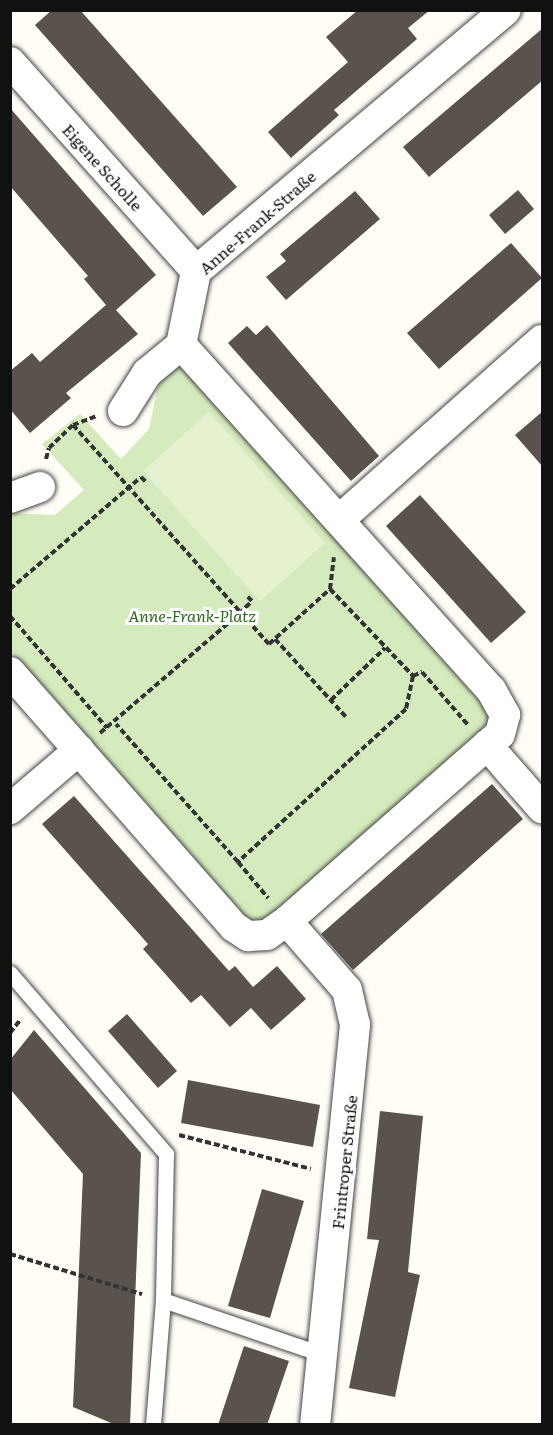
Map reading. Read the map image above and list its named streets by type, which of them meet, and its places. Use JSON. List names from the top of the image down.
{
  "streets": {
    "street": ["Eigene Scholle", "Anne-Frank-Straße", "Frintroper Straße"]
  },
  "crossings": [
    ["Eigene Scholle", "Anne-Frank-Straße"]
  ],
  "parks": ["Anne-Frank-Platz"]
}
